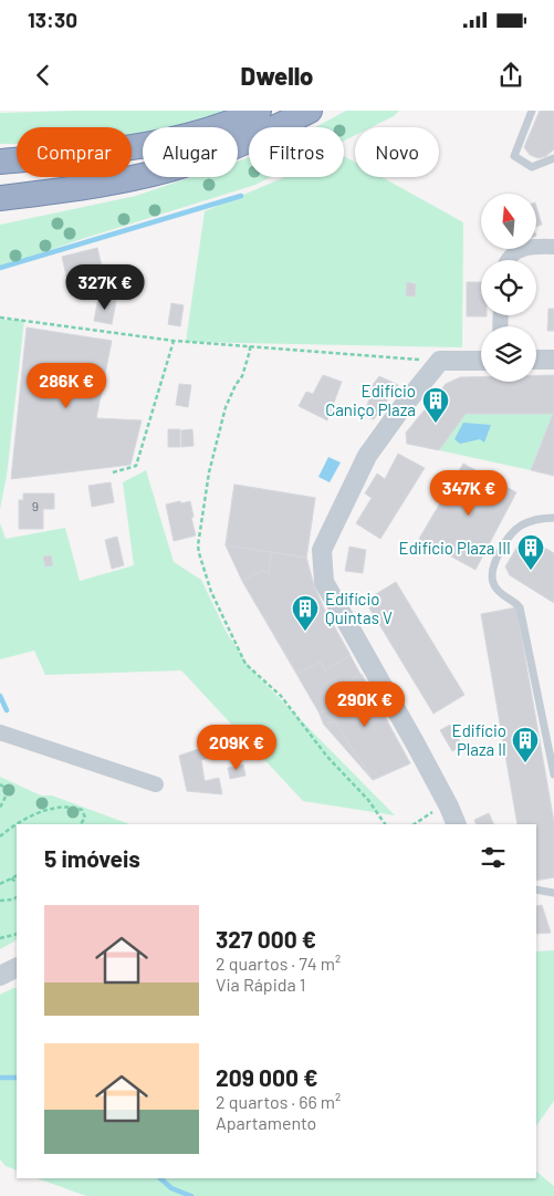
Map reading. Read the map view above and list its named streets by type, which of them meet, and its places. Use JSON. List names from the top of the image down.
{
  "places": {
    "building": [
      "Edifício Caniço Plaza",
      "Edifício Plaza III",
      "Edifício Quintas V",
      "Edifício Plaza II"
    ]
  },
  "house_numbers": ["9"],
  "north": "top",
  "page": {
    "status": "13:30",
    "header": "Dwello",
    "chip": [
      "Comprar",
      "Alugar",
      "Filtros",
      "Novo"
    ],
    "price": [
      "327K €",
      "286K €",
      "347K €",
      "290K €",
      "209K €"
    ],
    "heading": "5 imóveis",
    "list": [
      {
        "name": "327 000 €",
        "note": "2 quartos · 74 m² · Via Rápida 1"
      },
      {
        "name": "209 000 €",
        "note": "2 quartos · 66 m² · Apartamento"
      }
    ]
  }
}
